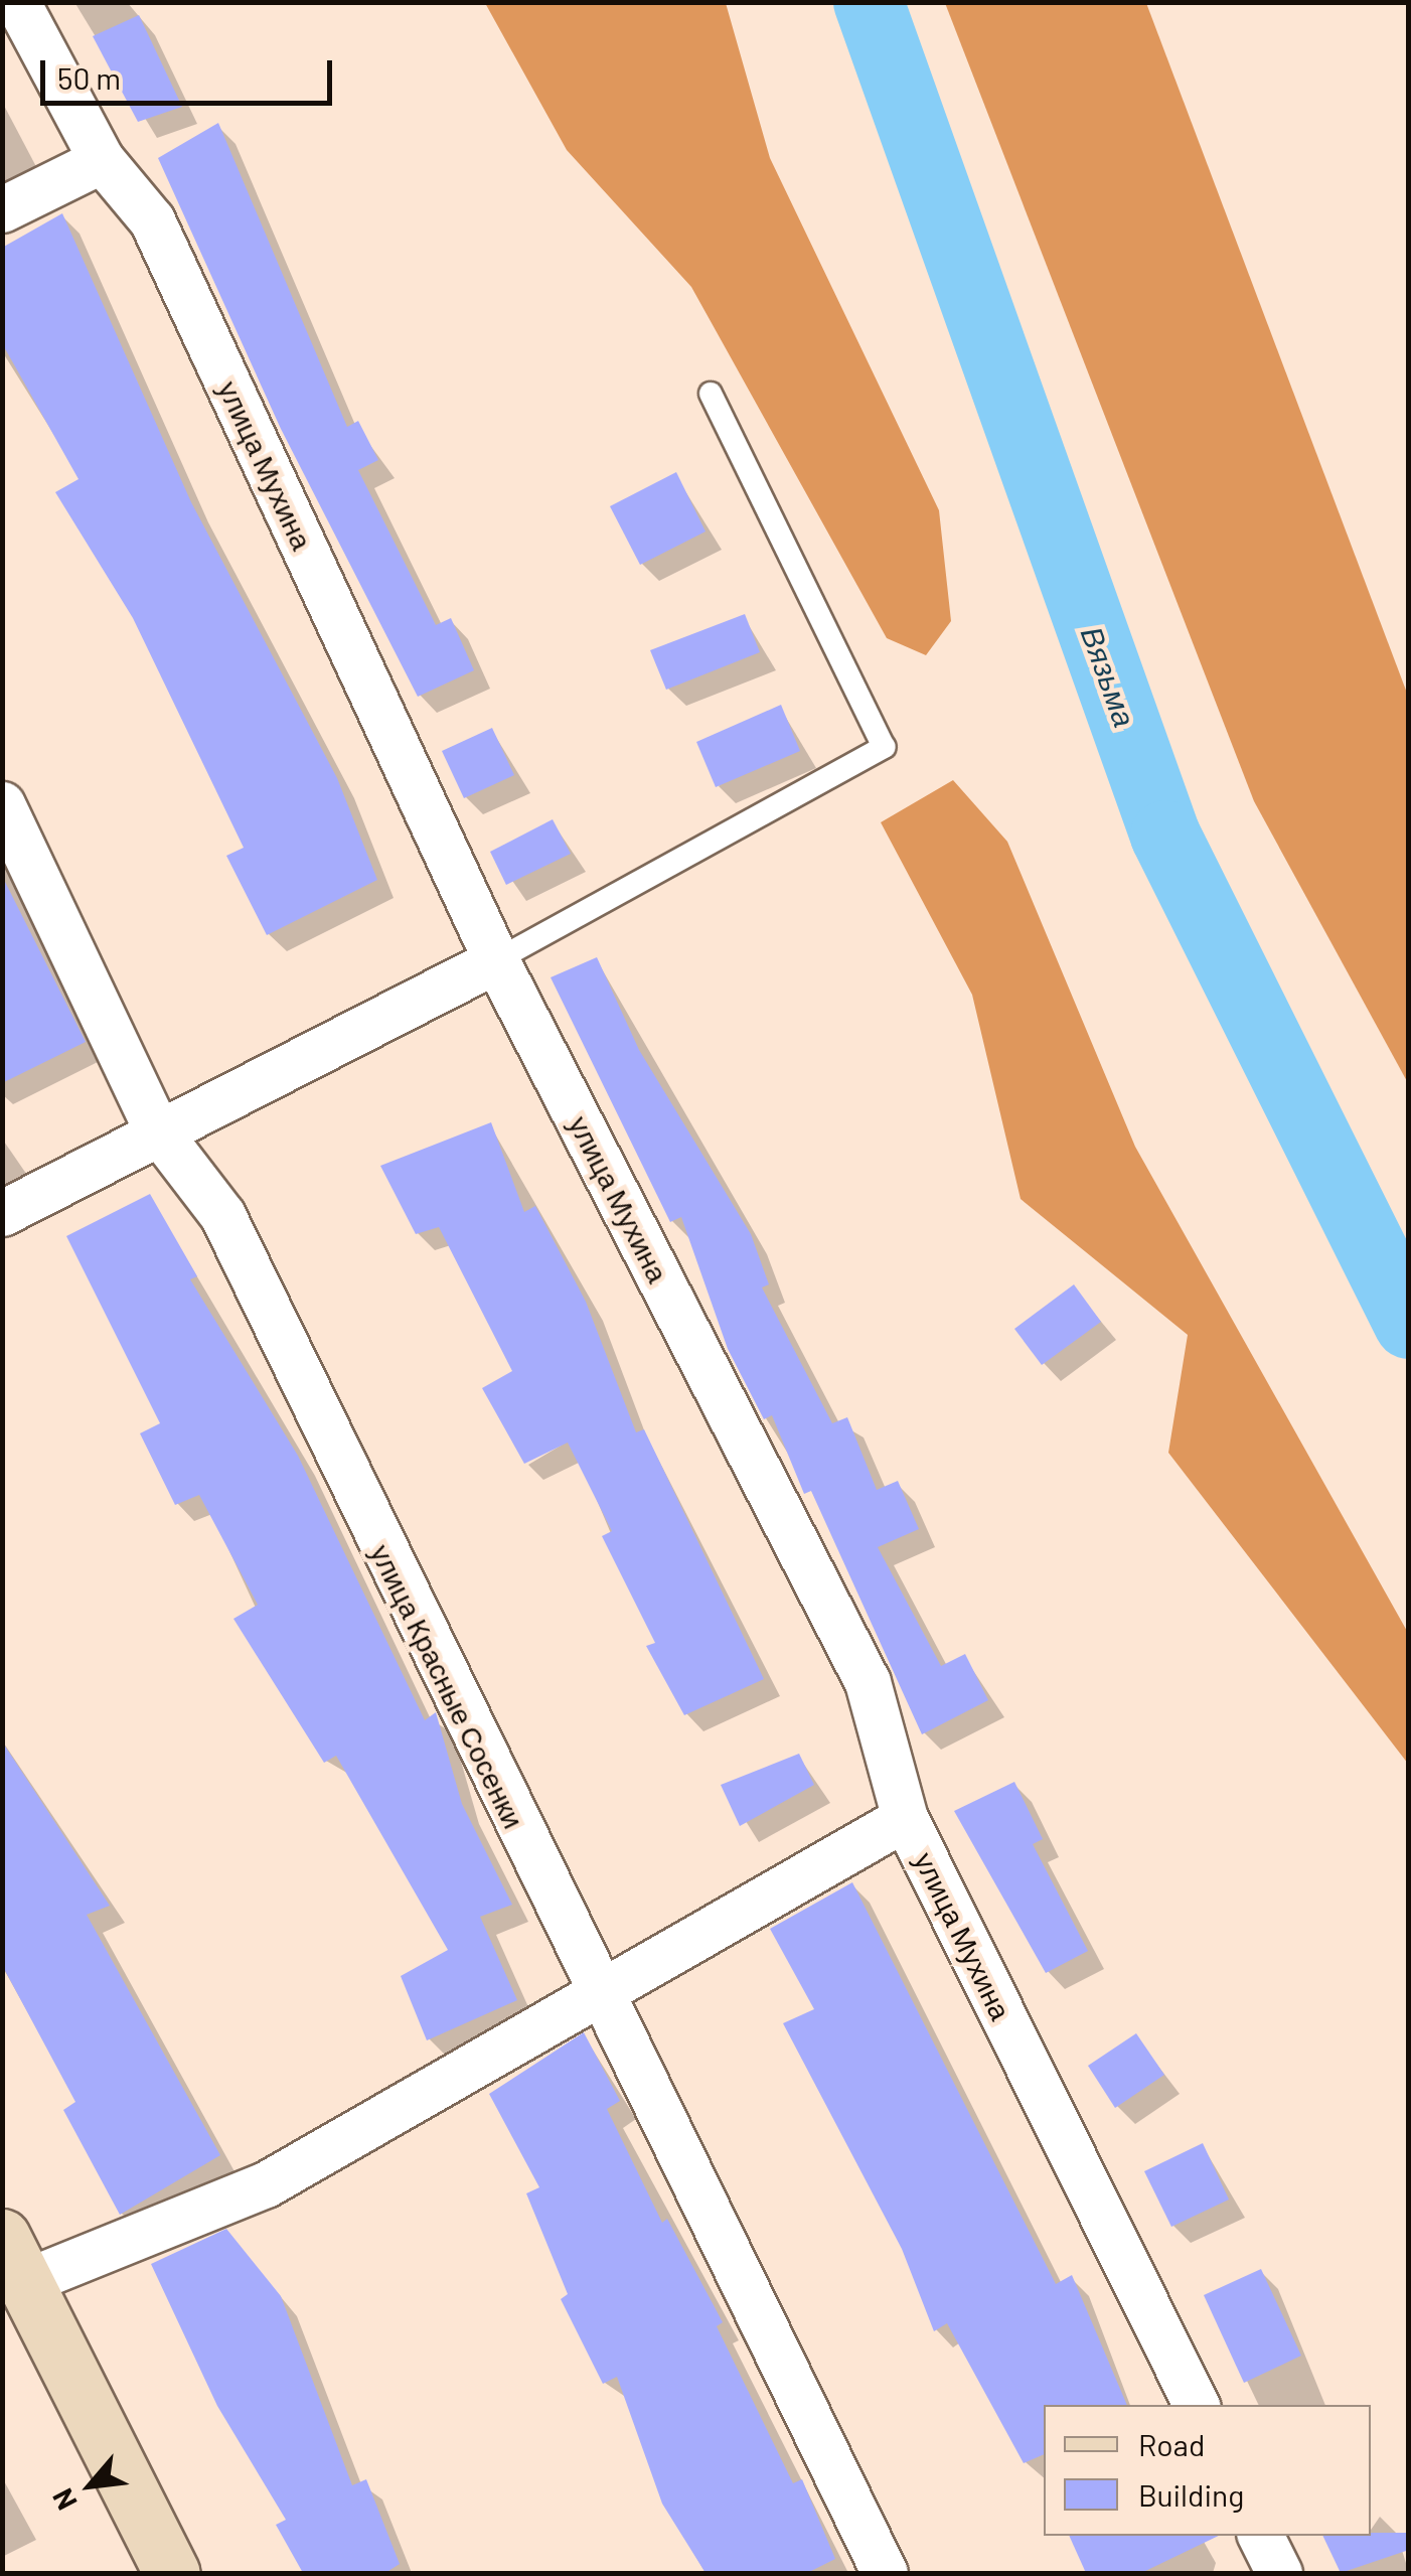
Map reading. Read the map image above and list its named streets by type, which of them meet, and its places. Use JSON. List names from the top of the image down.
{
  "streets": {
    "street": ["улица Мухина", "улица Красные Сосенки"]
  },
  "water": ["Вязьма"],
  "legend": ["Road", "Building"],
  "scale_bar": "50 m",
  "north": "bottom left"
}
